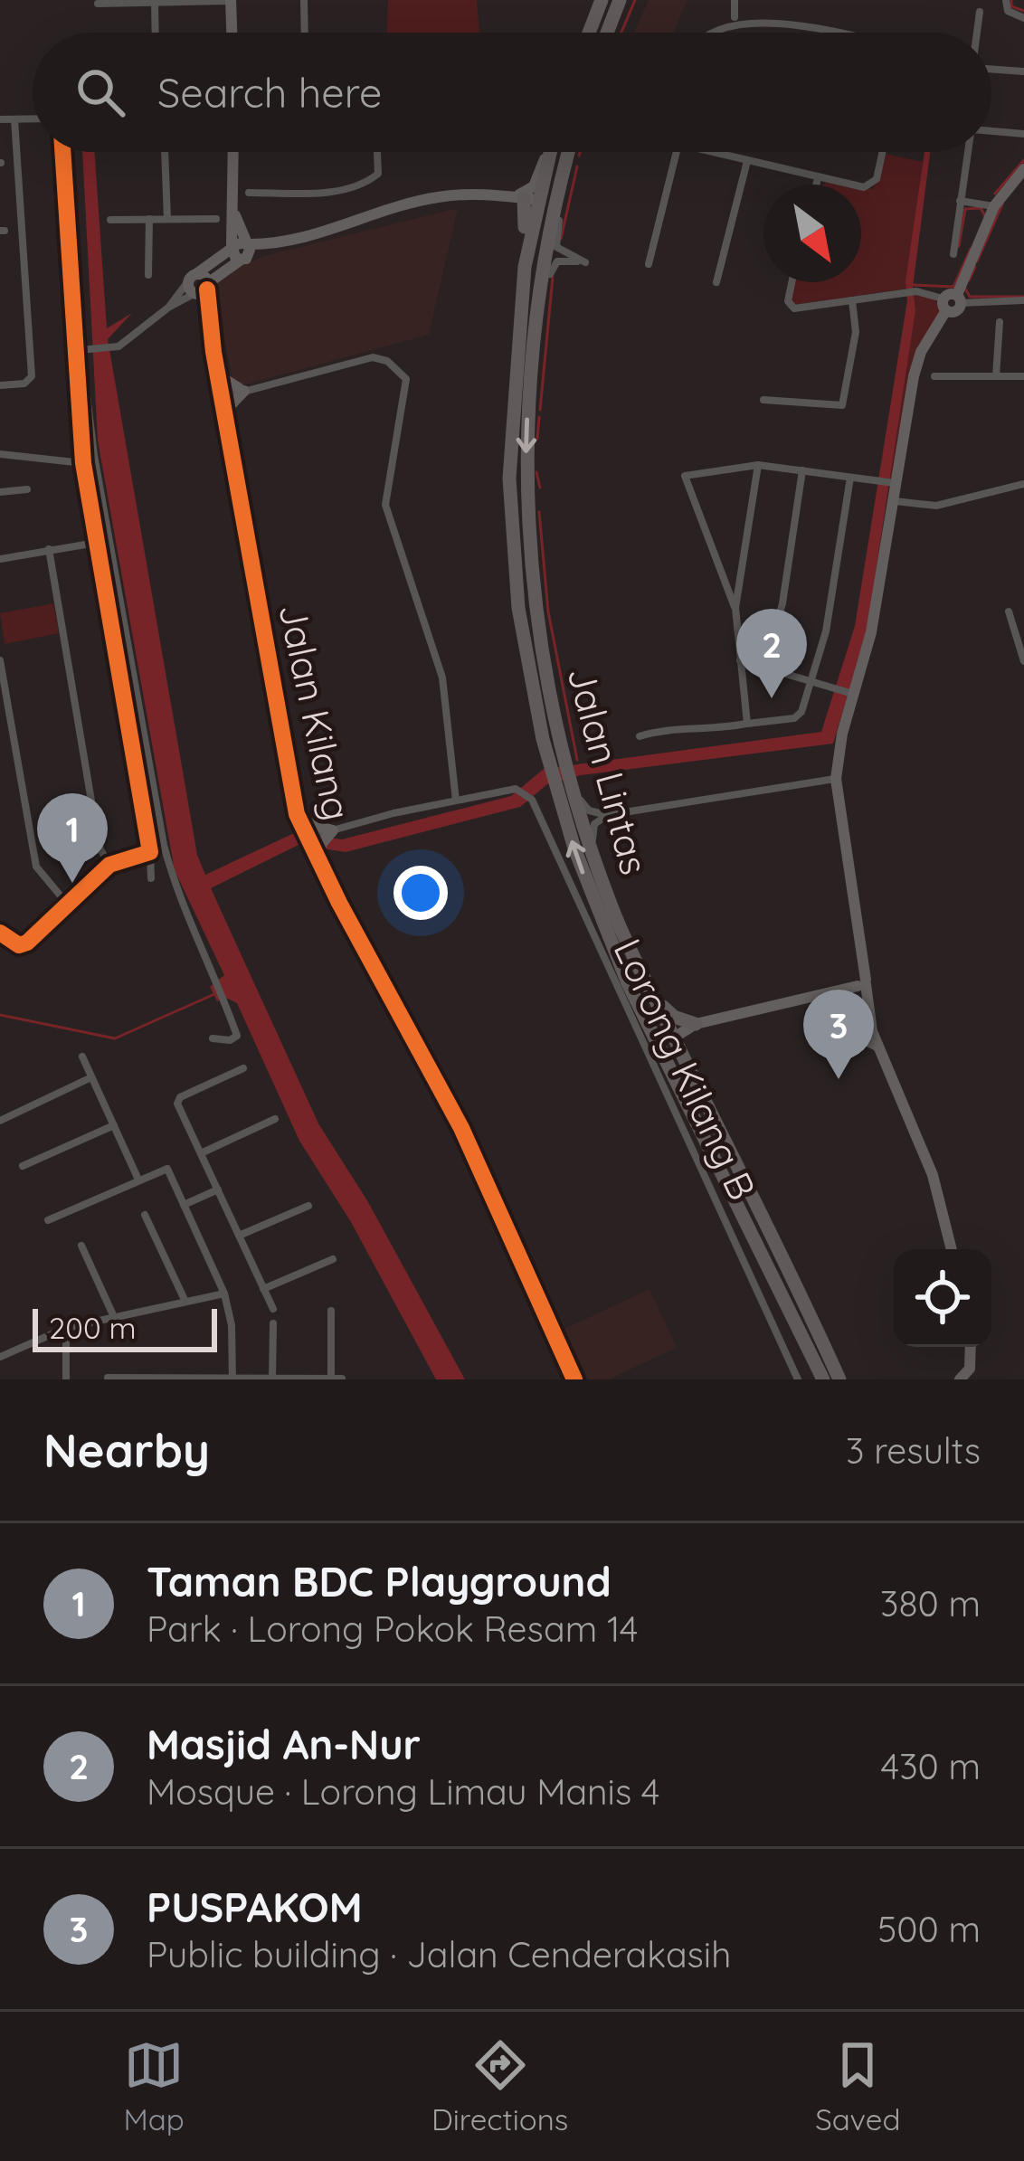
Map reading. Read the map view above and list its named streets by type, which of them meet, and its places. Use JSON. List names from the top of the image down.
{
  "streets": {
    "highway": ["Jalan Lintas"],
    "street": ["Jalan Kilang", "Lorong Kilang B"]
  },
  "scale_bar": "200 m",
  "north": "bottom right",
  "page": {
    "search": "Search here",
    "pins": ["2", "1", "3"],
    "scale": "200 m",
    "heading": ["Nearby", "3 results"],
    "list": [
      {
        "mark": "1",
        "name": "Taman BDC Playground",
        "note": "Park · Lorong Pokok Resam 14",
        "value": "380 m"
      },
      {
        "mark": "2",
        "name": "Masjid An-Nur",
        "note": "Mosque · Lorong Limau Manis 4",
        "value": "430 m"
      },
      {
        "mark": "3",
        "name": "PUSPAKOM",
        "note": "Public building · Jalan Cenderakasih",
        "value": "500 m"
      }
    ],
    "nav": ["Map", "Directions", "Saved"]
  }
}
